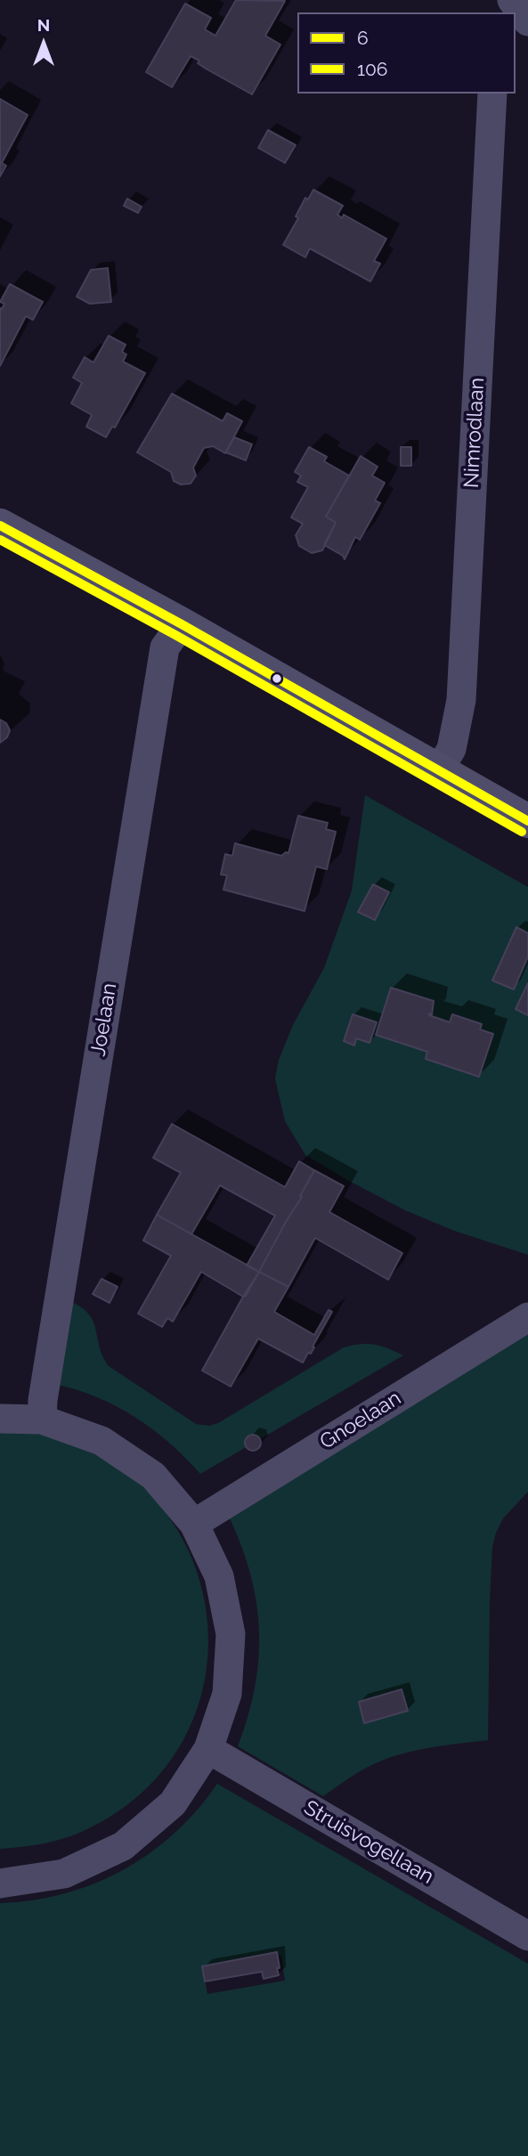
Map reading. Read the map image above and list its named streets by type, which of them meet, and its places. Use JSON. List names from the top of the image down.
{
  "streets": {
    "street": [
      "Nimrodlaan",
      "Joelaan",
      "Gnoelaan",
      "Struisvogellaan"
    ]
  },
  "lines": ["transit line 6", "transit line 106"],
  "legend": ["6", "106"],
  "north": "top"
}
